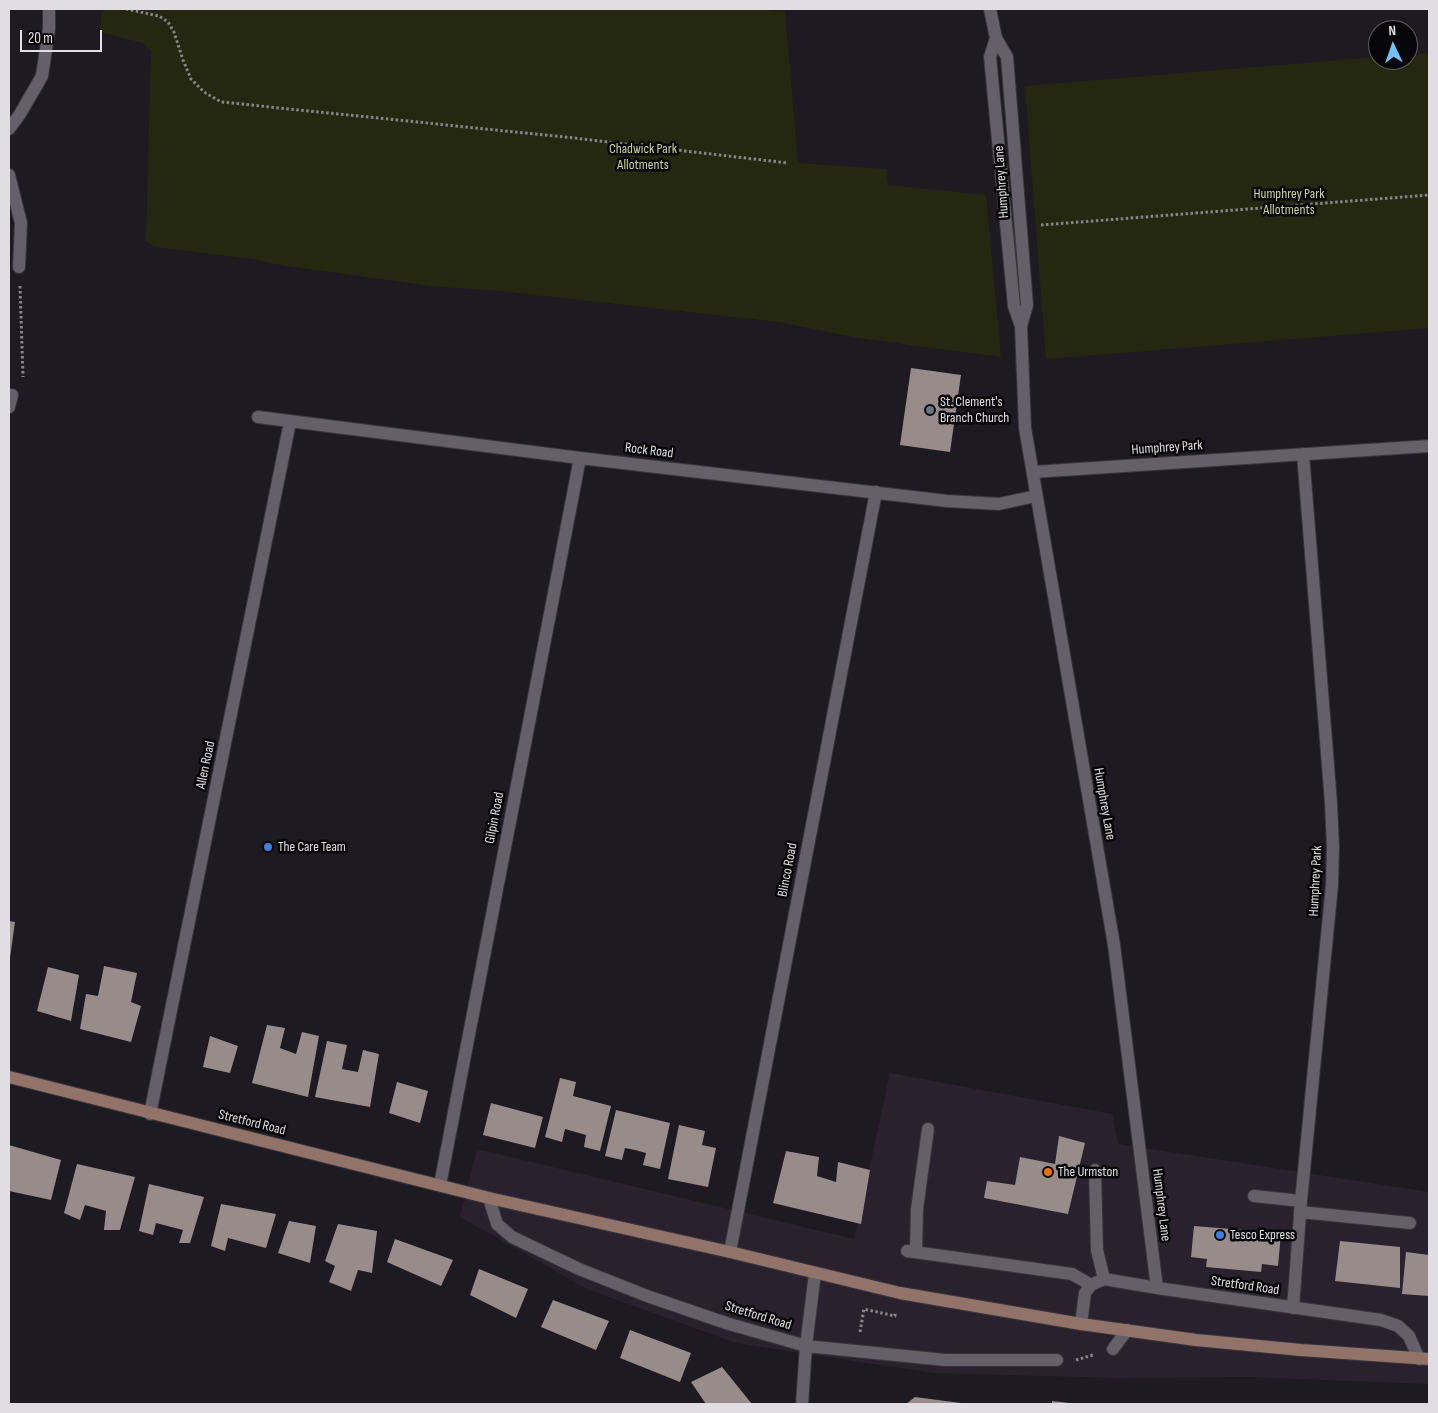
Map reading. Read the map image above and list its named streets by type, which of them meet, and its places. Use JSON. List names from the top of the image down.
{
  "streets": {
    "main road": ["Stretford Road"],
    "street": [
      "Humphrey Lane",
      "Humphrey Park",
      "Rock Road",
      "Allen Road",
      "Gilpin Road",
      "Blinco Road"
    ]
  },
  "crossings": [
    ["Humphrey Lane", "Humphrey Park"],
    ["Humphrey Lane", "Rock Road"],
    ["Humphrey Lane", "Stretford Road"],
    ["Humphrey Park", "Stretford Road"],
    ["Rock Road", "Allen Road"],
    ["Rock Road", "Gilpin Road"],
    ["Rock Road", "Blinco Road"],
    ["Allen Road", "Stretford Road"],
    ["Gilpin Road", "Stretford Road"],
    ["Blinco Road", "Stretford Road"]
  ],
  "parks": ["Chadwick Park Allotments", "Humphrey Park Allotments"],
  "places": [
    "St. Clement's Branch Church",
    "The Care Team",
    "The Urmston",
    "Tesco Express"
  ],
  "scale_bar": "20 m",
  "north": "top"
}
